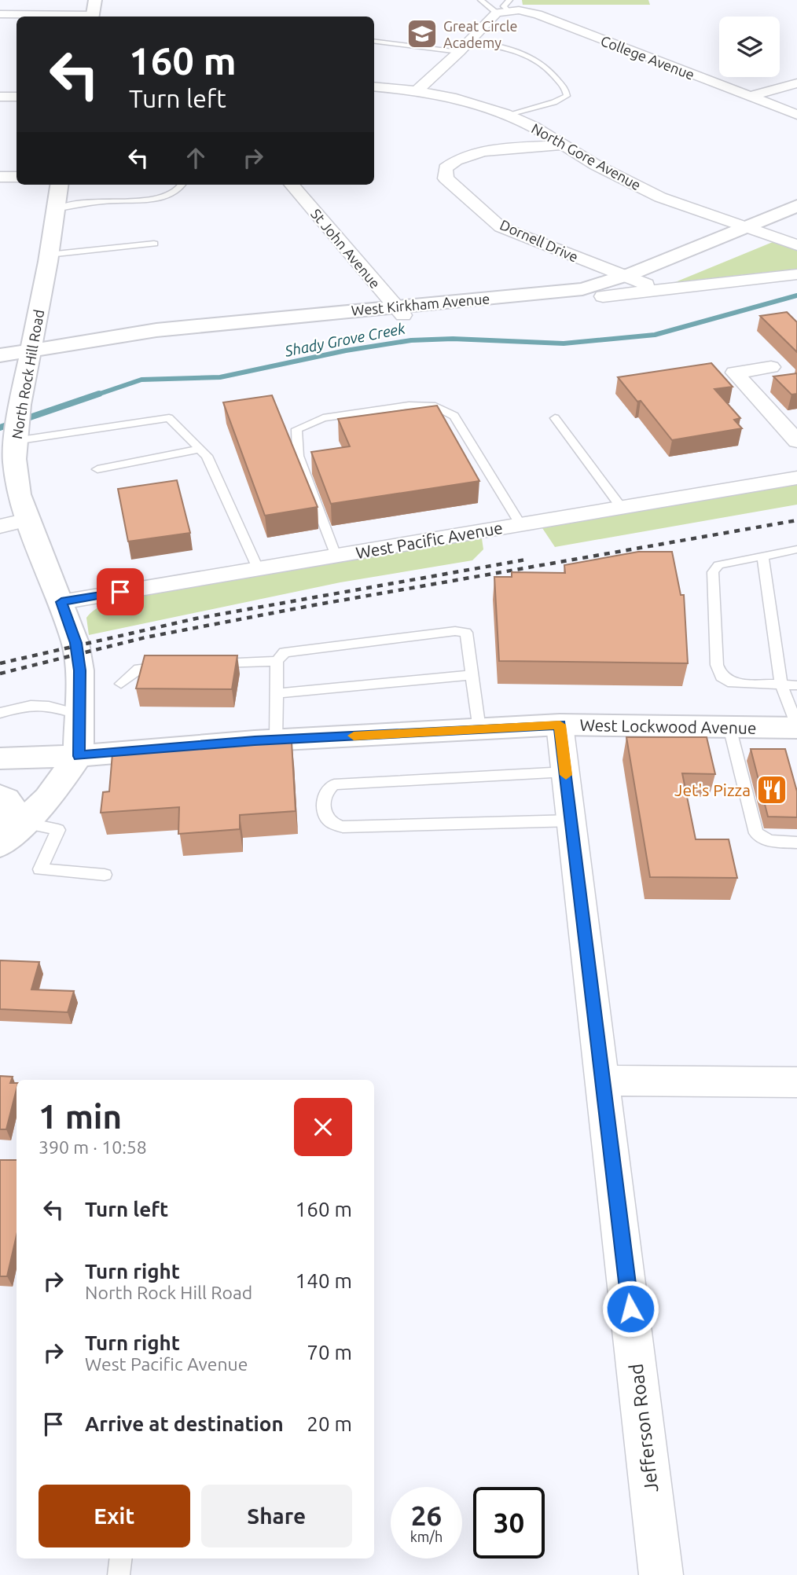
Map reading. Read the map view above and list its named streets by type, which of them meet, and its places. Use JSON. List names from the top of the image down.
{
  "streets": {
    "street": [
      "College Avenue",
      "North Gore Avenue",
      "Dornell Drive",
      "St John Avenue",
      "West Kirkham Avenue",
      "North Rock Hill Road",
      "West Pacific Avenue",
      "West Lockwood Avenue",
      "Jefferson Road"
    ]
  },
  "crossings": [
    ["North Gore Avenue", "Dornell Drive"],
    ["North Gore Avenue", "West Kirkham Avenue"],
    ["Dornell Drive", "West Kirkham Avenue"],
    ["St John Avenue", "West Kirkham Avenue"],
    ["West Kirkham Avenue", "North Rock Hill Road"],
    ["North Rock Hill Road", "West Pacific Avenue"],
    ["North Rock Hill Road", "West Lockwood Avenue"],
    ["West Lockwood Avenue", "Jefferson Road"]
  ],
  "water": ["Shady Grove Creek"],
  "places": {
    "school or university": ["Great Circle Academy"],
    "restaurant": ["Jet's Pizza"]
  },
  "page": {
    "turn": ["160 m", "Turn left"],
    "heading": ["1 min", "390 m · 10:58"],
    "list": [
      {
        "name": "Turn left",
        "value": "160 m"
      },
      {
        "name": "Turn right",
        "note": "North Rock Hill Road",
        "value": "140 m"
      },
      {
        "name": "Turn right",
        "note": "West Pacific Avenue",
        "value": "70 m"
      },
      {
        "name": "Arrive at destination",
        "value": "20 m"
      }
    ],
    "buttons": ["Exit", "Share"],
    "speed": "26 km/h",
    "limit": "30"
  }
}
